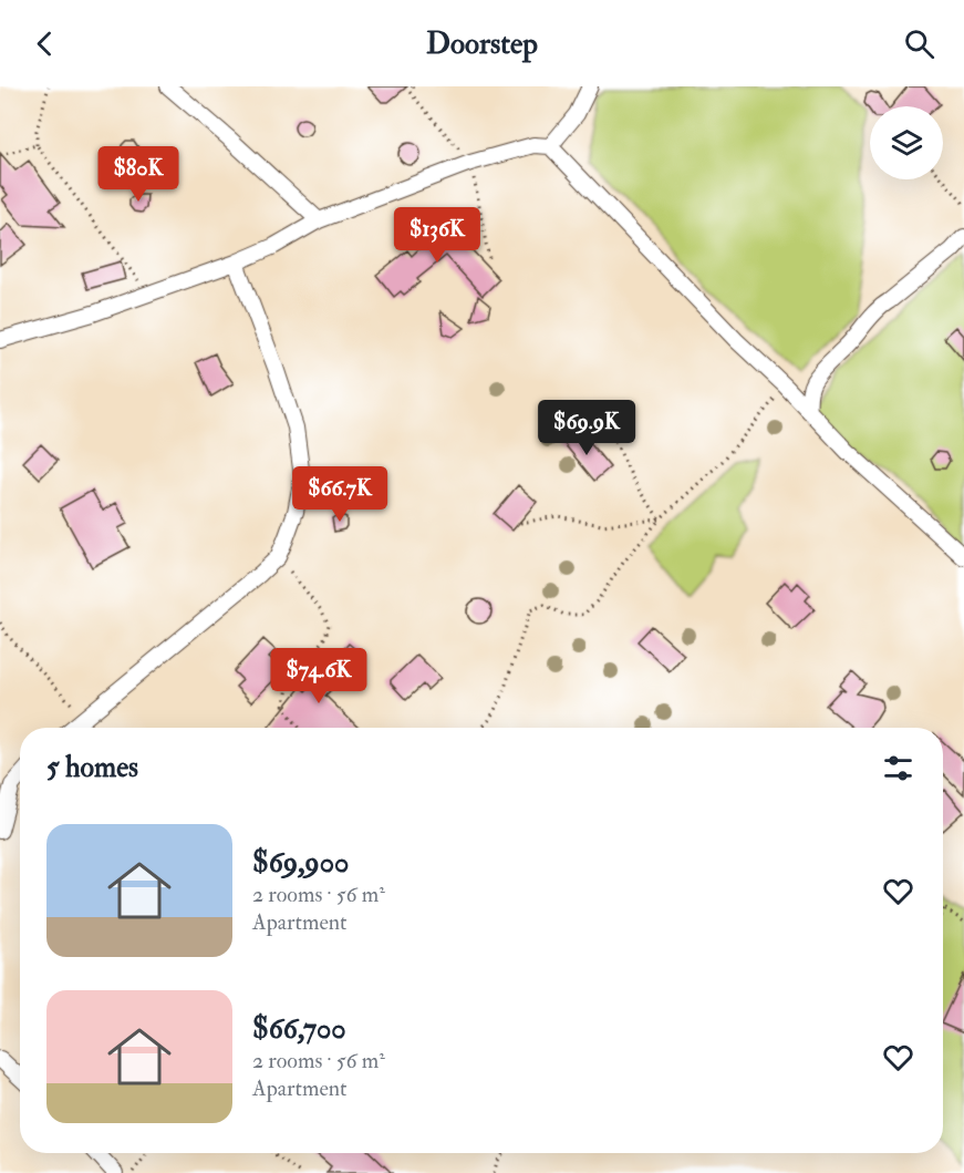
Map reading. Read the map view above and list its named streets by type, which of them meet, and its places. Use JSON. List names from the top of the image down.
{
  "page": {
    "header": "Doorstep",
    "price": [
      "$80K",
      "$136K",
      "$69.9K",
      "$66.7K",
      "$74.6K"
    ],
    "heading": "5 homes",
    "list": [
      {
        "name": "$69,900",
        "note": "2 rooms · 56 m² · Apartment"
      },
      {
        "name": "$66,700",
        "note": "2 rooms · 56 m² · Apartment"
      }
    ]
  }
}
